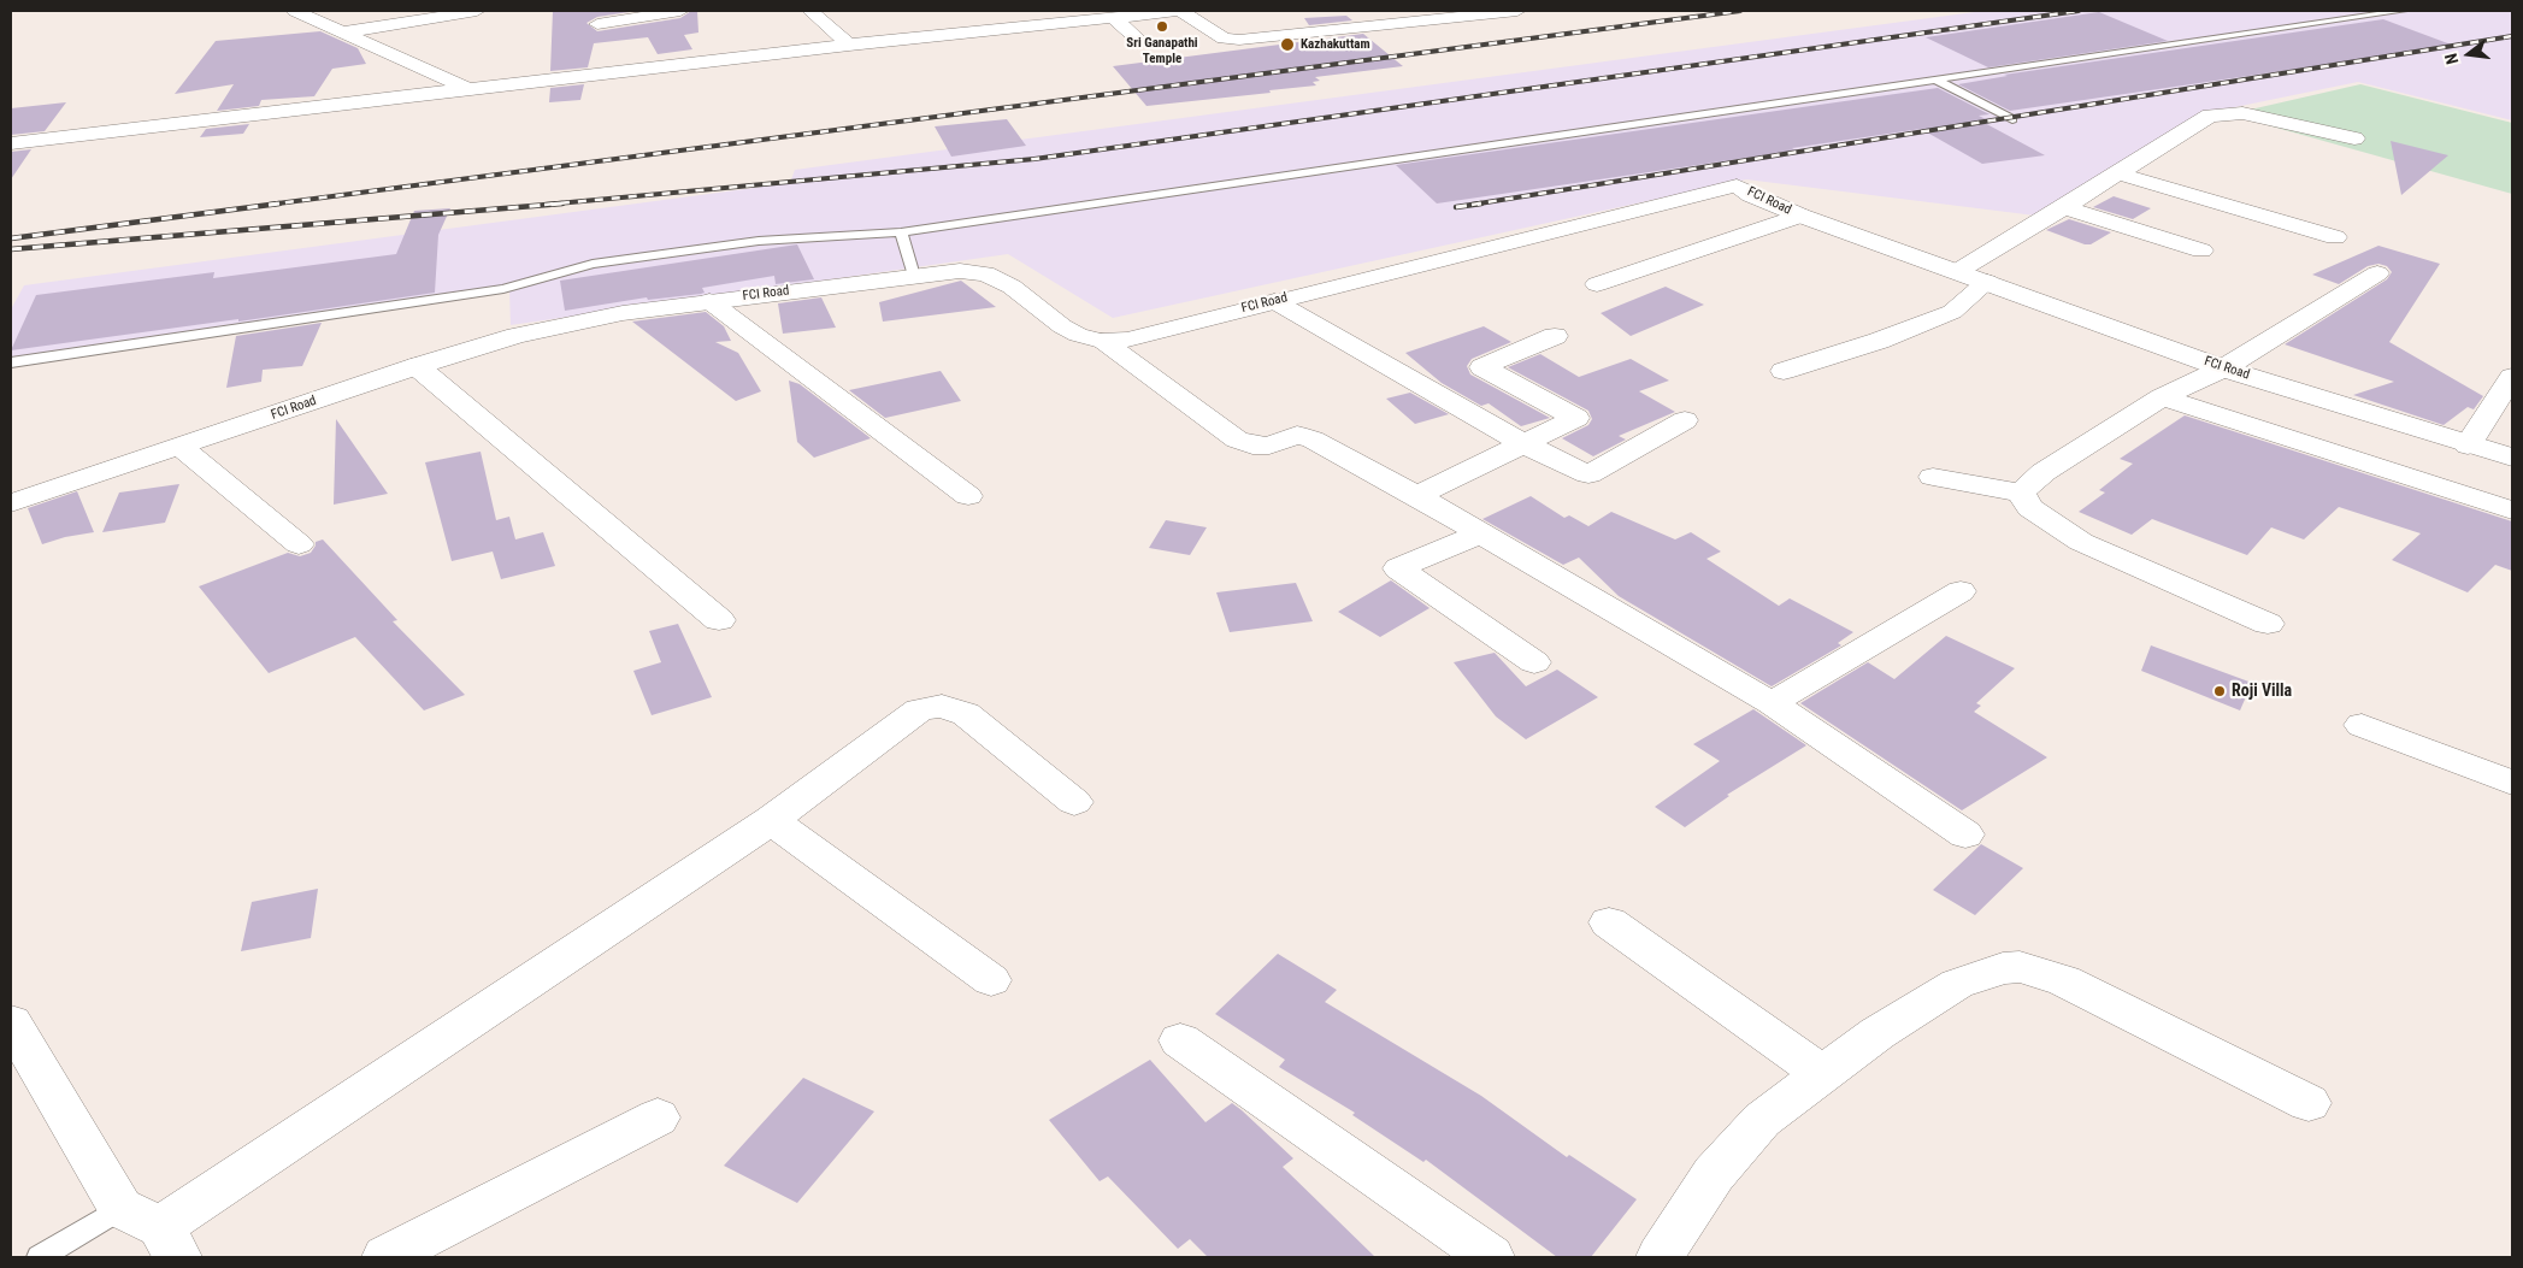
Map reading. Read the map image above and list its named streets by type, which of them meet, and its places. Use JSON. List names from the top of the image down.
{
  "streets": {
    "street": ["FCI Road"]
  },
  "places": ["Sri Ganapathi Temple", "Kazhakuttam", "Roji Villa"],
  "north": "left"
}
